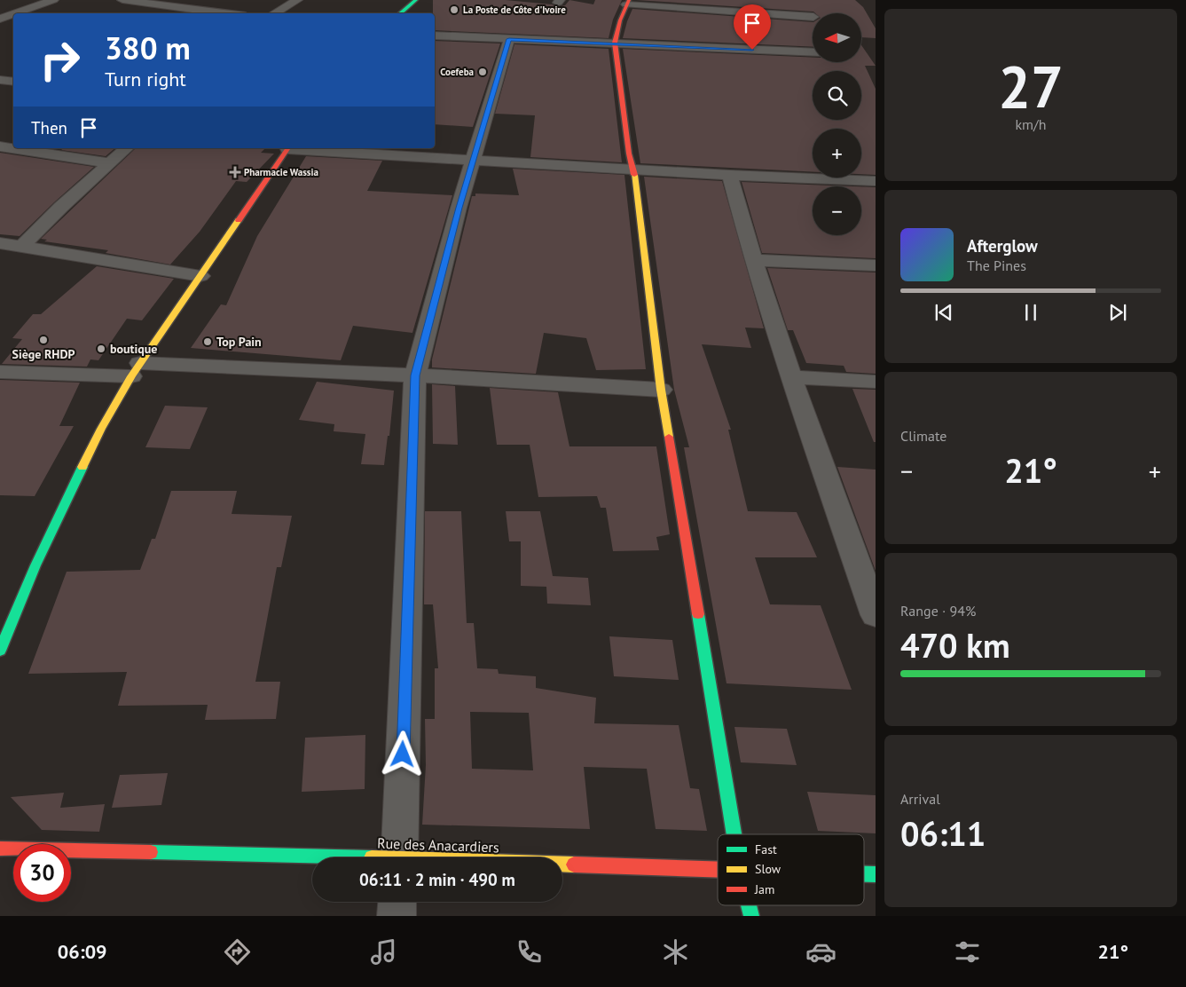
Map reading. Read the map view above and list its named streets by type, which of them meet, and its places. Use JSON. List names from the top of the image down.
{
  "streets": {
    "street": ["Rue des Anacardiers"]
  },
  "places": {
    "other": [
      "La Poste de Côte d'Ivoire",
      "Coefeba",
      "Siège RHDP",
      "Top Pain",
      "boutique"
    ],
    "health": ["Pharmacie Wassia"]
  },
  "legend": ["Fast", "Slow", "Jam"],
  "north": "left",
  "page": {
    "tile": [
      ["27", "km/h"],
      "Climate",
      ["Range · 94%", "470 km"],
      ["Arrival", "06:11"]
    ],
    "map_buttons": ["+", "−"],
    "turn": ["380 m", "Turn right"],
    "then": "Then",
    "song": ["Afterglow", "The Pines"],
    "heat": ["−", "21°", "+"],
    "limit": "30",
    "trip": "06:11 · 2 min · 490 m",
    "tabs": ["06:09", "21°"]
  }
}
